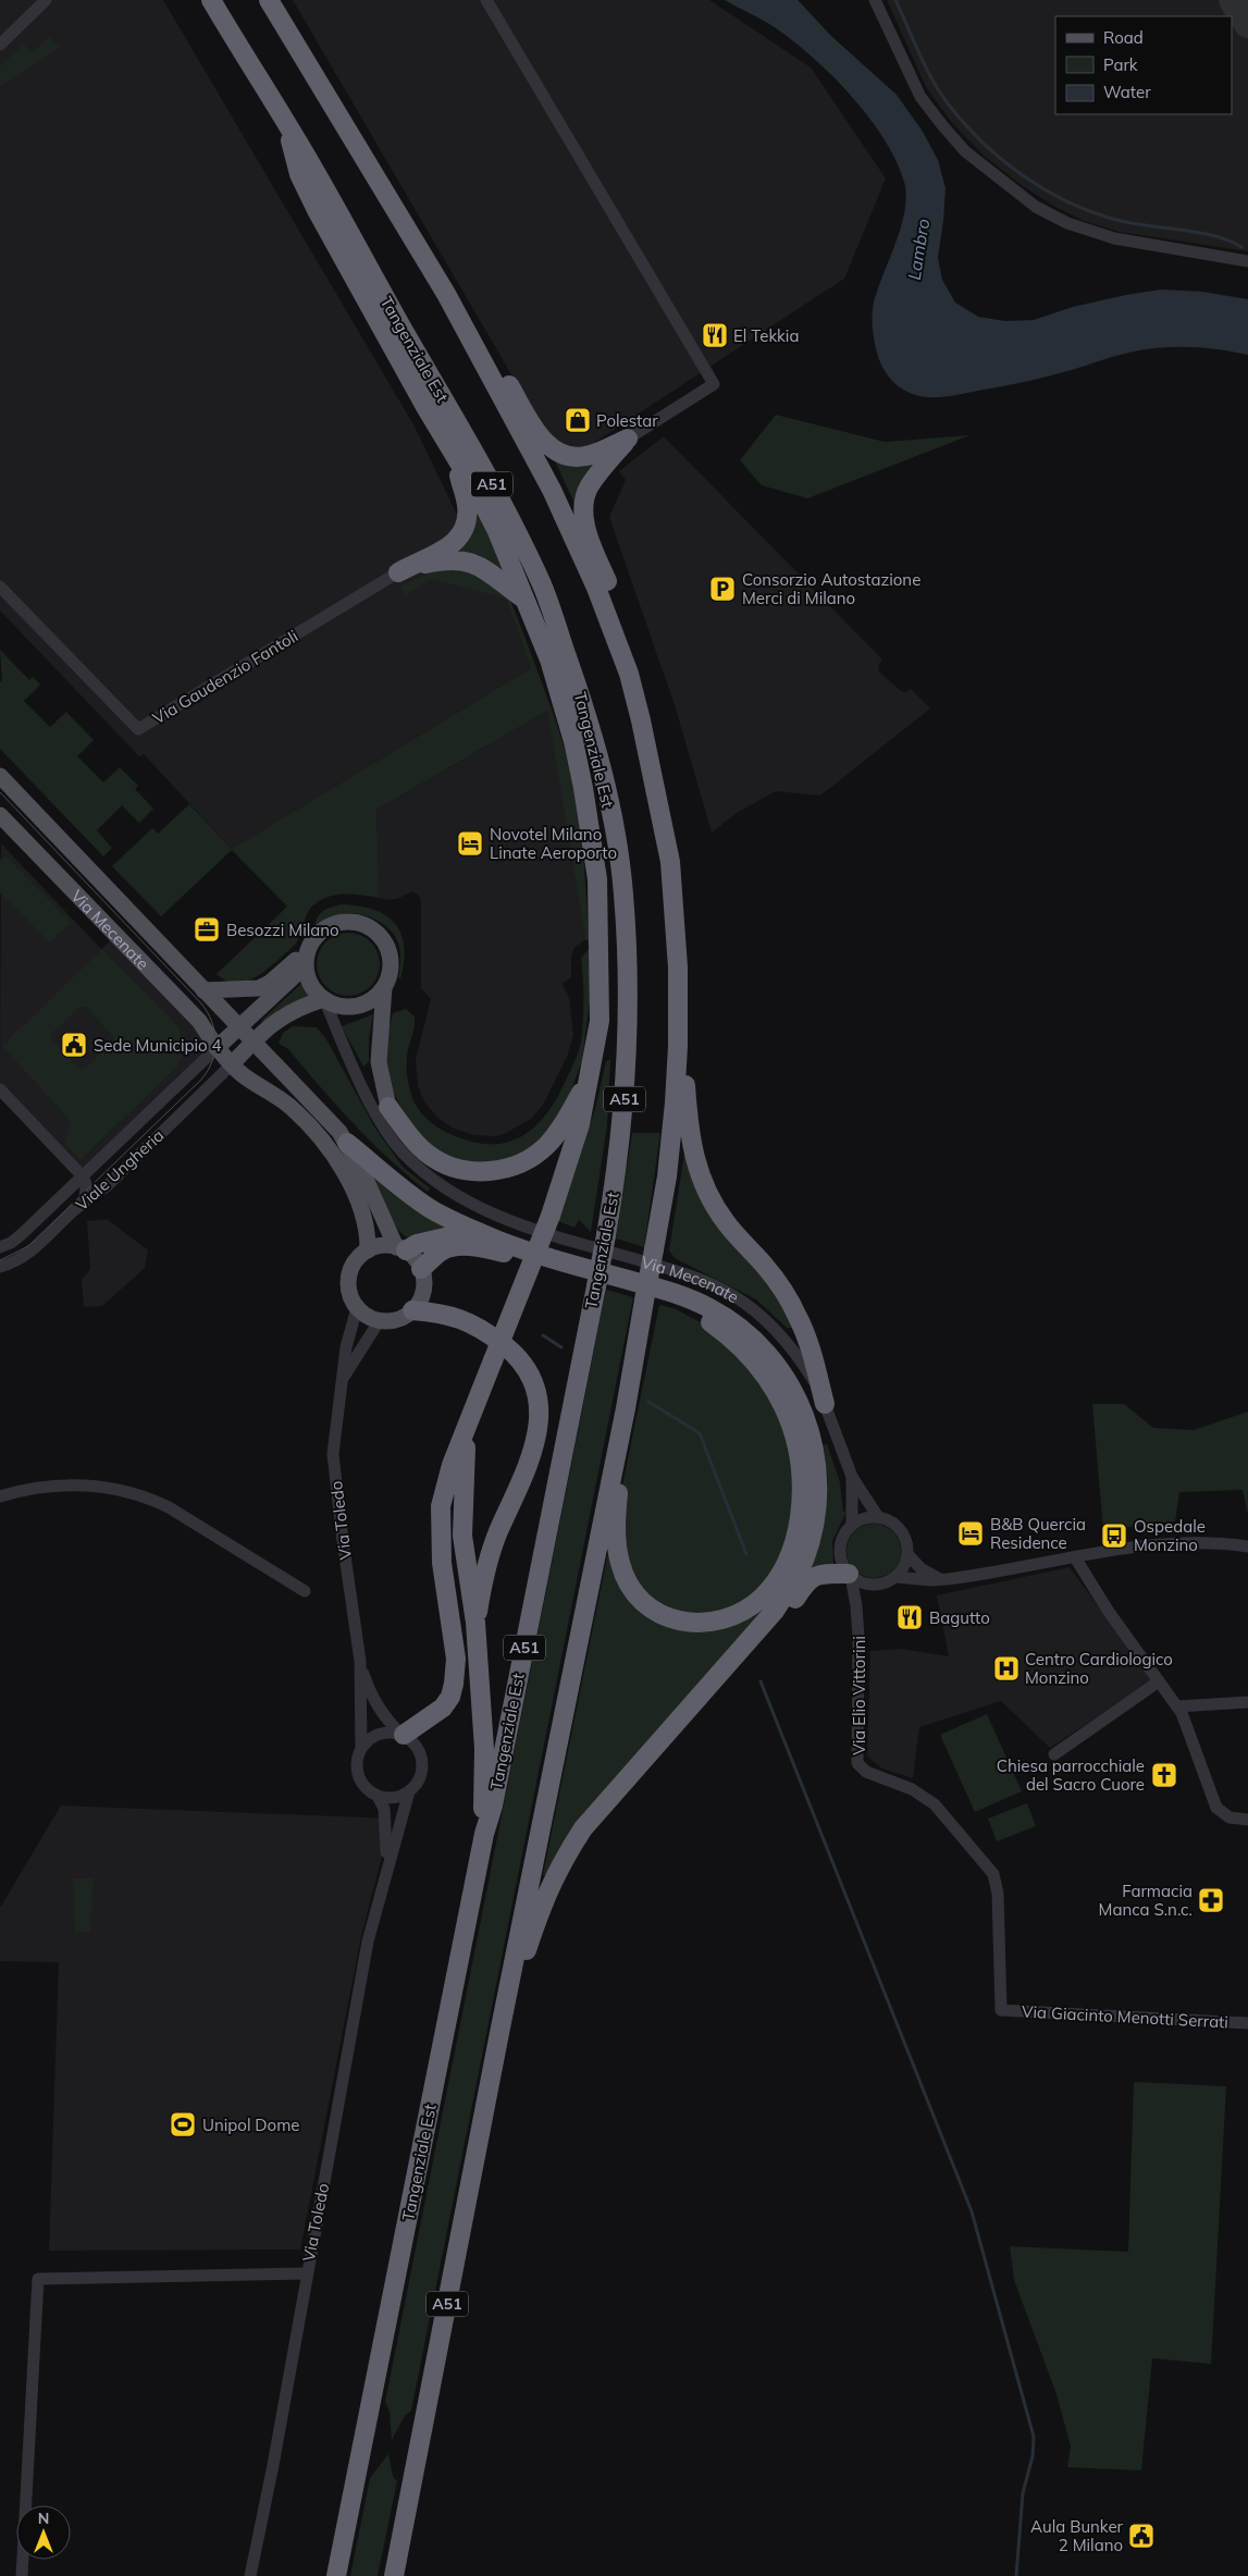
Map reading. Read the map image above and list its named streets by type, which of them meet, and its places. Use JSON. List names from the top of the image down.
{
  "streets": {
    "highway": ["Tangenziale Est", "A51"],
    "main road": ["Via Mecenate"],
    "street": [
      "Via Gaudenzio Fantoli",
      "Viale Ungheria",
      "Via Toledo",
      "Via Elio Vittorini",
      "Via Giacinto Menotti Serrati"
    ]
  },
  "crossings": [
    ["Via Mecenate", "Viale Ungheria"],
    ["Via Mecenate", "Via Toledo"],
    ["Via Elio Vittorini", "Via Giacinto Menotti Serrati"]
  ],
  "water": ["Lambro"],
  "places": {
    "restaurant": ["El Tekkia", "Bagutto"],
    "shop": ["Polestar"],
    "parking": ["Consorzio Autostazione Merci di Milano"],
    "hotel": ["Novotel Milano Linate Aeroporto", "B&B Quercia Residence"],
    "office": ["Besozzi Milano"],
    "public building": ["Sede Municipio 4", "Aula Bunker 2 Milano"],
    "bus stop": ["Ospedale Monzino"],
    "hospital": ["Centro Cardiologico Monzino"],
    "church": ["Chiesa parrocchiale del Sacro Cuore"],
    "pharmacy": ["Farmacia Manca S.n.c."],
    "sports": ["Unipol Dome"]
  },
  "legend": ["Road", "Park", "Water"],
  "north": "top"
}
